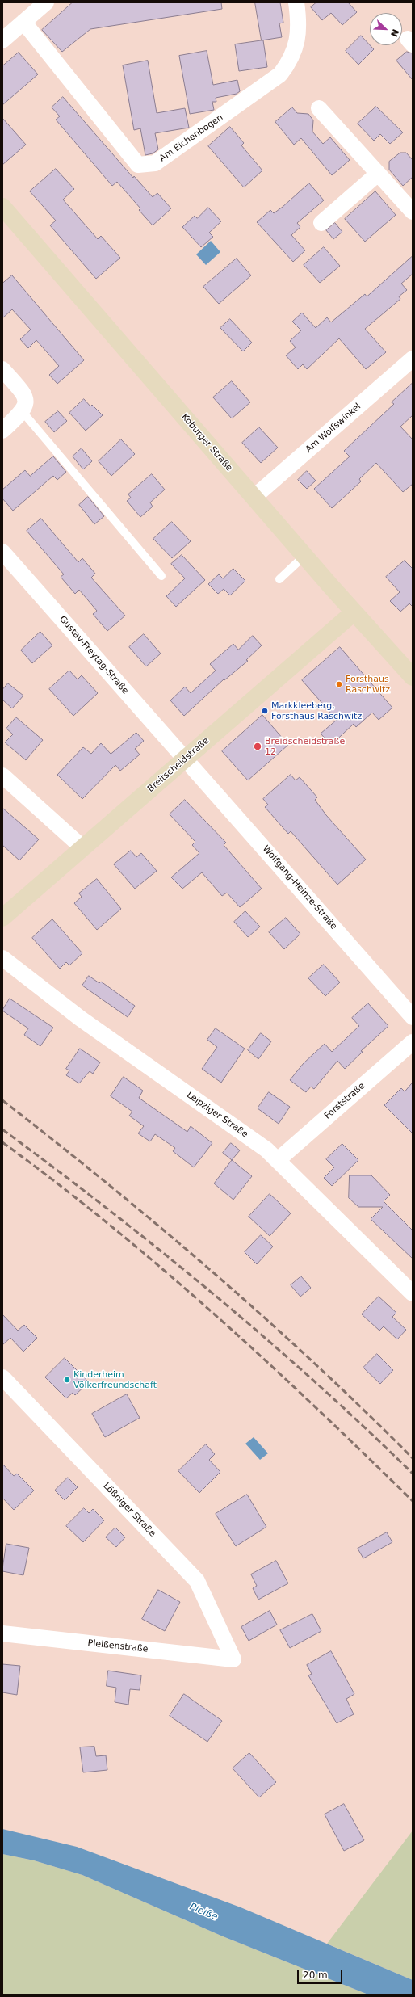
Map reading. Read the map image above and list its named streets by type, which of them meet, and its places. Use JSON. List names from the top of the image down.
{
  "streets": {
    "main road": ["Koburger Straße", "Breitscheidstraße"],
    "street": [
      "Am Eichenbogen",
      "Am Wolfswinkel",
      "Gustav-Freytag-Straße",
      "Wolfgang-Heinze-Straße",
      "Forststraße",
      "Leipziger Straße",
      "Lößniger Straße",
      "Pleißenstraße"
    ]
  },
  "crossings": [
    ["Am Wolfswinkel", "Koburger Straße"],
    ["Koburger Straße", "Breitscheidstraße"],
    ["Gustav-Freytag-Straße", "Breitscheidstraße"],
    ["Gustav-Freytag-Straße", "Wolfgang-Heinze-Straße"],
    ["Breitscheidstraße", "Wolfgang-Heinze-Straße"],
    ["Forststraße", "Leipziger Straße"],
    ["Lößniger Straße", "Pleißenstraße"]
  ],
  "water": ["Pleiße"],
  "places": [
    "Forsthaus Raschwitz",
    "Markkleeberg, Forsthaus Raschwitz",
    "Breidscheidstraße 12",
    "Kinderheim Völkerfreundschaft"
  ],
  "scale_bar": "20 m",
  "north": "bottom right"
}
